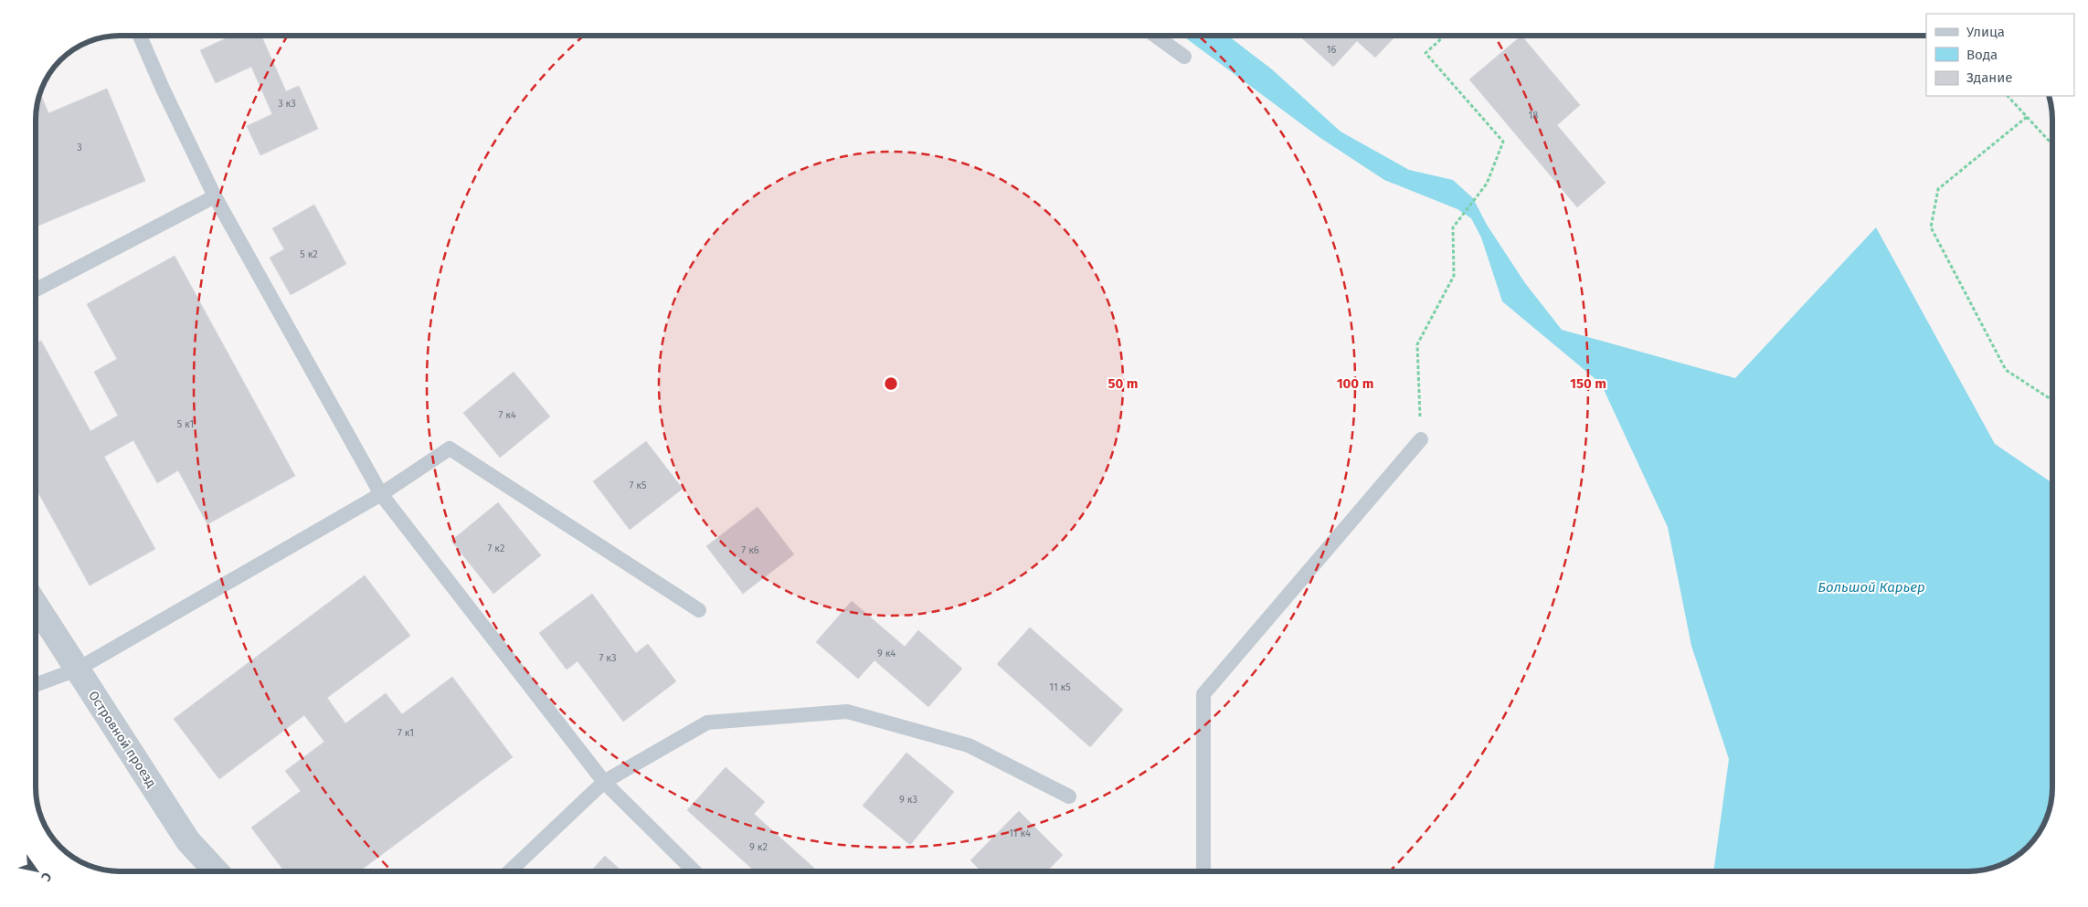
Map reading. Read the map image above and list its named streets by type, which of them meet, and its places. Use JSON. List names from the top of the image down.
{
  "streets": {
    "street": ["Островной проезд"]
  },
  "water": ["Большой Карьер"],
  "house_numbers": [
    "16",
    "3 к3",
    "18",
    "3",
    "5 к2",
    "7 к4",
    "5 к1",
    "7 к5",
    "7 к2",
    "7 к6",
    "9 к4",
    "7 к3",
    "11 к5",
    "7 к1",
    "9 к3",
    "11 к4",
    "9 к2"
  ],
  "legend": ["Улица", "Вода", "Здание"],
  "north": "bottom right",
  "rings": ["50 m", "100 m", "150 m"]
}
